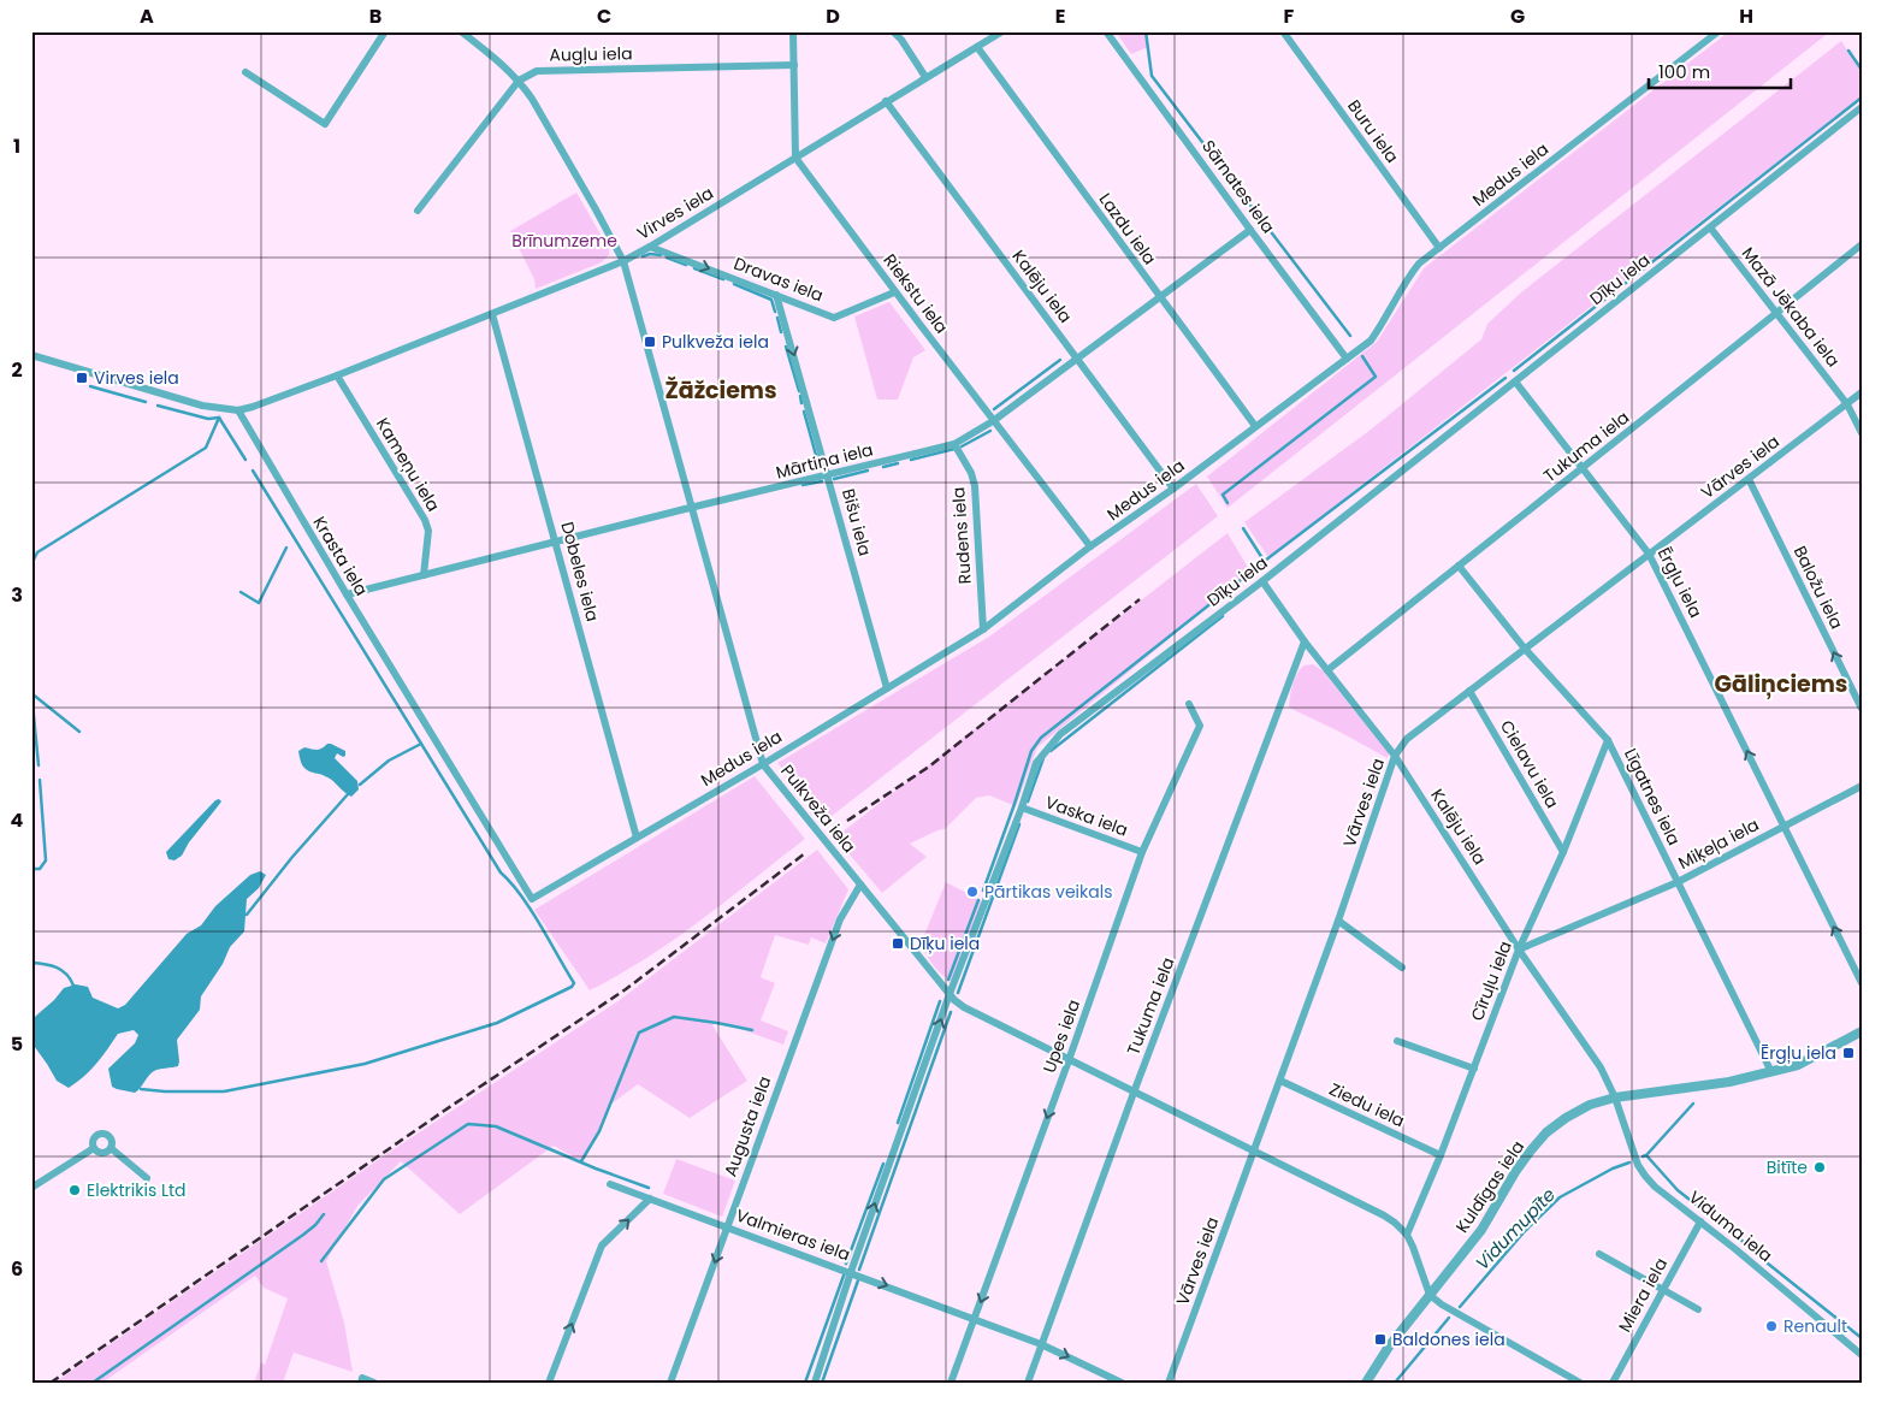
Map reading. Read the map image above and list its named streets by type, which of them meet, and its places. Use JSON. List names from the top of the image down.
{
  "streets": {
    "street": [
      "Augļu iela",
      "Buru iela",
      "Medus iela",
      "Sārnates iela",
      "Virves iela",
      "Lazdu iela",
      "Dravas iela",
      "Dīķu iela",
      "Kalēju iela",
      "Riekstu iela",
      "Mazā Jēkaba iela",
      "Tukuma iela",
      "Mārtiņa iela",
      "Kameņu iela",
      "Vārves iela",
      "Bišu iela",
      "Rudens iela",
      "Krasta iela",
      "Dobeles iela",
      "Ērgļu iela",
      "Baložu iela",
      "Cielavu iela",
      "Līgatnes iela",
      "Pulkveža iela",
      "Vaska iela",
      "Miķeļa iela",
      "Cīruļu iela",
      "Upes iela",
      "Ziedu iela",
      "Augusta iela",
      "Kuldīgas iela",
      "Viduma iela",
      "Valmieras iela",
      "Miera iela"
    ]
  },
  "crossings": [
    ["Augļu iela", "Pulkveža iela"],
    ["Buru iela", "Medus iela"],
    ["Medus iela", "Sārnates iela"],
    ["Medus iela", "Lazdu iela"],
    ["Medus iela", "Kalēju iela"],
    ["Medus iela", "Riekstu iela"],
    ["Medus iela", "Bišu iela"],
    ["Medus iela", "Rudens iela"],
    ["Medus iela", "Krasta iela"],
    ["Medus iela", "Dobeles iela"],
    ["Medus iela", "Pulkveža iela"],
    ["Sārnates iela", "Mārtiņa iela"],
    ["Virves iela", "Lazdu iela"],
    ["Virves iela", "Dravas iela"],
    ["Virves iela", "Kalēju iela"],
    ["Virves iela", "Riekstu iela"],
    ["Virves iela", "Kameņu iela"],
    ["Virves iela", "Krasta iela"],
    ["Virves iela", "Dobeles iela"],
    ["Virves iela", "Pulkveža iela"],
    ["Lazdu iela", "Mārtiņa iela"],
    ["Dravas iela", "Riekstu iela"],
    ["Dravas iela", "Bišu iela"],
    ["Dīķu iela", "Kalēju iela"],
    ["Dīķu iela", "Mazā Jēkaba iela"],
    ["Dīķu iela", "Ērgļu iela"],
    ["Dīķu iela", "Pulkveža iela"],
    ["Dīķu iela", "Vaska iela"],
    ["Dīķu iela", "Valmieras iela"],
    ["Kalēju iela", "Tukuma iela"],
    ["Kalēju iela", "Mārtiņa iela"],
    ["Kalēju iela", "Vārves iela"],
    ["Kalēju iela", "Miķeļa iela"],
    ["Kalēju iela", "Cīruļu iela"],
    ["Kalēju iela", "Kuldīgas iela"],
    ["Kalēju iela", "Viduma iela"],
    ["Riekstu iela", "Mārtiņa iela"],
    ["Mazā Jēkaba iela", "Tukuma iela"],
    ["Mazā Jēkaba iela", "Vārves iela"],
    ["Tukuma iela", "Ērgļu iela"],
    ["Tukuma iela", "Līgatnes iela"],
    ["Tukuma iela", "Valmieras iela"],
    ["Mārtiņa iela", "Kameņu iela"],
    ["Mārtiņa iela", "Bišu iela"],
    ["Mārtiņa iela", "Rudens iela"],
    ["Mārtiņa iela", "Krasta iela"],
    ["Mārtiņa iela", "Dobeles iela"],
    ["Mārtiņa iela", "Pulkveža iela"],
    ["Vārves iela", "Ērgļu iela"],
    ["Vārves iela", "Baložu iela"],
    ["Vārves iela", "Cielavu iela"],
    ["Vārves iela", "Līgatnes iela"],
    ["Vārves iela", "Ziedu iela"],
    ["Ērgļu iela", "Miķeļa iela"],
    ["Cielavu iela", "Cīruļu iela"],
    ["Līgatnes iela", "Miķeļa iela"],
    ["Līgatnes iela", "Cīruļu iela"],
    ["Līgatnes iela", "Kuldīgas iela"],
    ["Pulkveža iela", "Upes iela"],
    ["Pulkveža iela", "Augusta iela"],
    ["Vaska iela", "Upes iela"],
    ["Miķeļa iela", "Cīruļu iela"],
    ["Cīruļu iela", "Ziedu iela"],
    ["Upes iela", "Valmieras iela"],
    ["Augusta iela", "Valmieras iela"],
    ["Kuldīgas iela", "Viduma iela"],
    ["Viduma iela", "Miera iela"]
  ],
  "one_way": [
    "Dravas iela",
    "Bišu iela",
    "Ērgļu iela",
    "Baložu iela",
    "Upes iela",
    "Augusta iela",
    "Valmieras iela"
  ],
  "districts": ["Žāžciems", "Gāliņciems"],
  "water": ["Vidumupīte"],
  "parks": ["Brīnumzeme"],
  "places": {
    "transit": [
      "Pulkveža iela",
      "Virves iela",
      "Dīķu iela",
      "Ērgļu iela",
      "Baldones iela"
    ],
    "other": [
      "Pārtikas veikals",
      "Bitīte",
      "Elektrikis Ltd",
      "Renault"
    ]
  },
  "scale_bar": "100 m",
  "grid": {
    "columns": [
      "A",
      "B",
      "C",
      "D",
      "E",
      "F",
      "G",
      "H"
    ],
    "rows": [
      "1",
      "2",
      "3",
      "4",
      "5",
      "6"
    ]
  }
}
